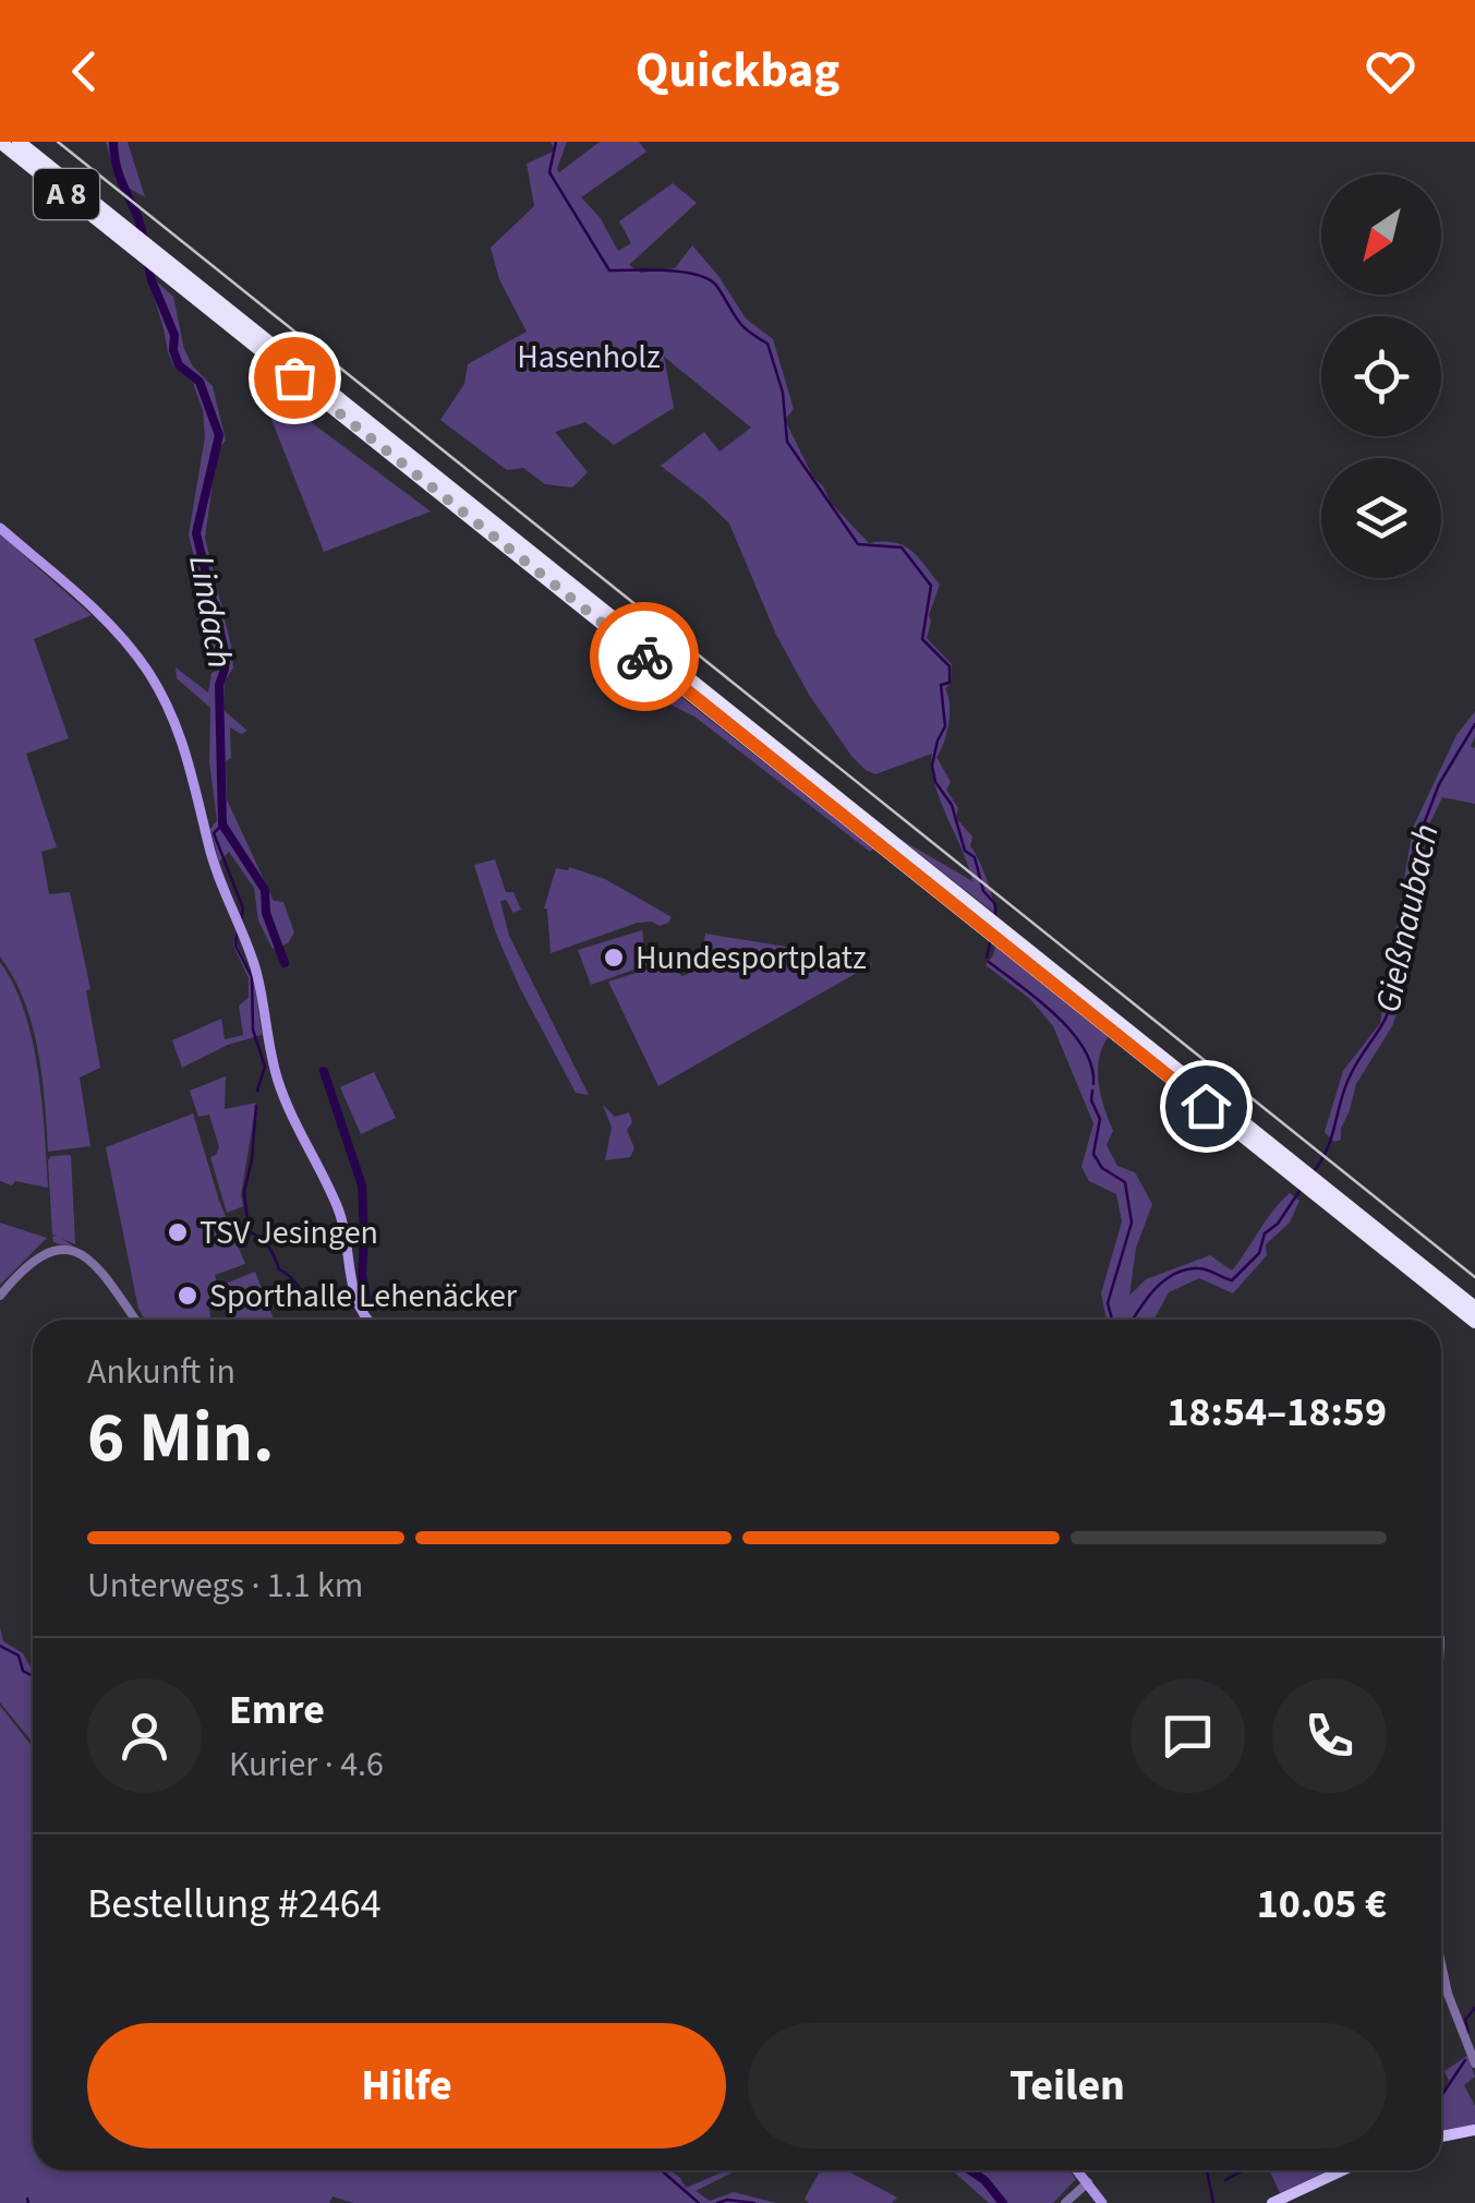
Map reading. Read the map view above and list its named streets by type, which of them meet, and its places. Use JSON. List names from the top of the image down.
{
  "streets": {
    "highway": ["A 8"]
  },
  "water": ["Lindach", "Gießnaubach"],
  "parks": ["Hasenholz"],
  "places": ["Hundesportplatz", "TSV Jesingen", "Sporthalle Lehenäcker"],
  "north": "bottom left",
  "page": {
    "header": "Quickbag",
    "heading": ["6 Min.", "Ankunft in", "18:54–18:59"],
    "panel": [
      "Emre",
      "Kurier · 4.6",
      "Bestellung #2464",
      "10.05 €"
    ],
    "bar": "Unterwegs · 1.1 km",
    "buttons": ["Hilfe", "Teilen"]
  }
}
